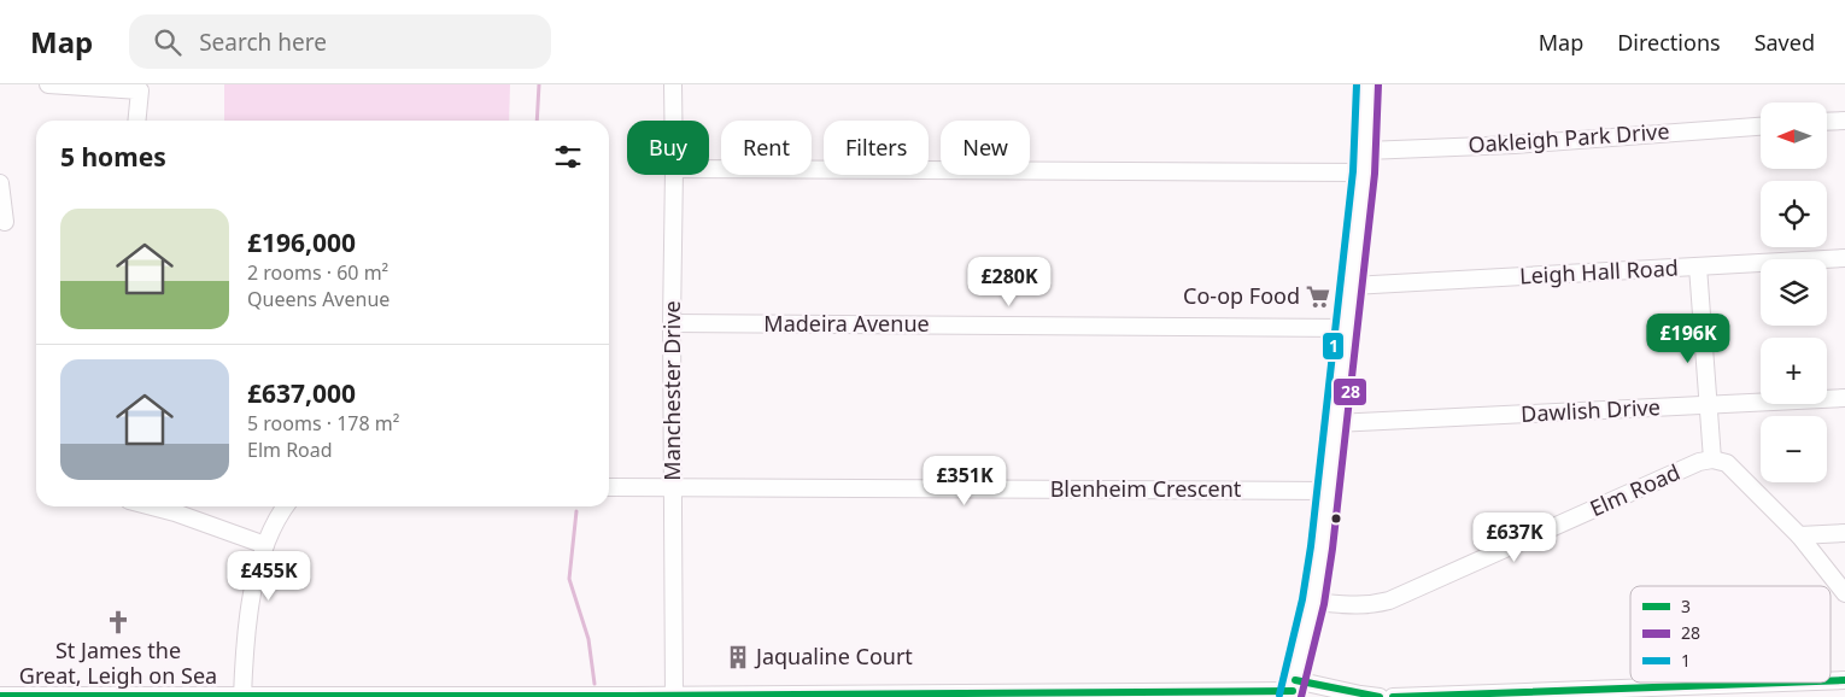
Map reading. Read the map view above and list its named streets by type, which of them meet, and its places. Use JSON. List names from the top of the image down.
{
  "streets": {
    "street": [
      "Oakleigh Park Drive",
      "Leigh Hall Road",
      "Madeira Avenue",
      "Manchester Drive",
      "Dawlish Drive",
      "Blenheim Crescent",
      "Elm Road"
    ]
  },
  "crossings": [
    ["Madeira Avenue", "Manchester Drive"],
    ["Manchester Drive", "Blenheim Crescent"]
  ],
  "places": {
    "supermarket": ["Co-op Food"],
    "church": ["St James the Great, Leigh on Sea"],
    "building": ["Jaqualine Court"]
  },
  "lines": ["transit line 28", "transit line 1", "transit line 3"],
  "legend": ["3", "28", "1"],
  "north": "left",
  "page": {
    "header": "Map",
    "search": "Search here",
    "nav": ["Map", "Directions", "Saved"],
    "map_buttons": ["+", "−"],
    "chip": [
      "Buy",
      "Rent",
      "Filters",
      "New"
    ],
    "heading": "5 homes",
    "list": [
      {
        "name": "£196,000",
        "note": "2 rooms · 60 m² · Queens Avenue"
      },
      {
        "name": "£637,000",
        "note": "5 rooms · 178 m² · Elm Road"
      }
    ],
    "price": [
      "£280K",
      "£196K",
      "£351K",
      "£637K",
      "£455K"
    ]
  }
}
